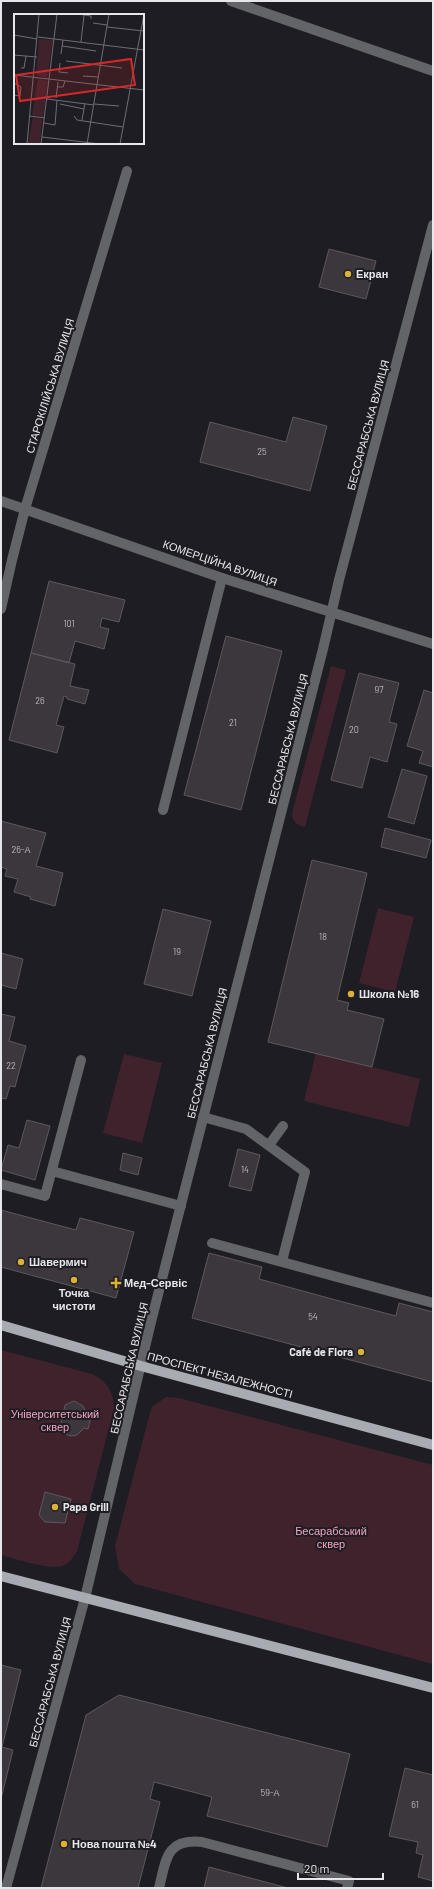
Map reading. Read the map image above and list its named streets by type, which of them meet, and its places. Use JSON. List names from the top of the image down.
{
  "streets": {
    "main road": ["ПРОСПЕКТ НЕЗАЛЕЖНОСТІ"],
    "street": ["СТАРОКІЛІЙСЬКА ВУЛИЦЯ", "БЕССАРАБСЬКА ВУЛИЦЯ", "КОМЕРЦІЙНА ВУЛИЦЯ"]
  },
  "crossings": [
    ["СТАРОКІЛІЙСЬКА ВУЛИЦЯ", "КОМЕРЦІЙНА ВУЛИЦЯ"],
    ["БЕССАРАБСЬКА ВУЛИЦЯ", "КОМЕРЦІЙНА ВУЛИЦЯ"],
    ["БЕССАРАБСЬКА ВУЛИЦЯ", "ПРОСПЕКТ НЕЗАЛЕЖНОСТІ"]
  ],
  "parks": ["Університетський сквер", "Бесарабський сквер"],
  "places": {
    "other": [
      "Екран",
      "Школа №16",
      "Шавермич",
      "Точка чистоти",
      "Café de Flora",
      "Papa Grill",
      "Нова пошта №4"
    ],
    "health": ["Мед-Сервіс"]
  },
  "house_numbers": [
    "25",
    "101",
    "97",
    "26",
    "21",
    "20",
    "26-А",
    "18",
    "19",
    "22",
    "14",
    "54",
    "59-А",
    "61"
  ],
  "scale_bar": "20 m"
}
